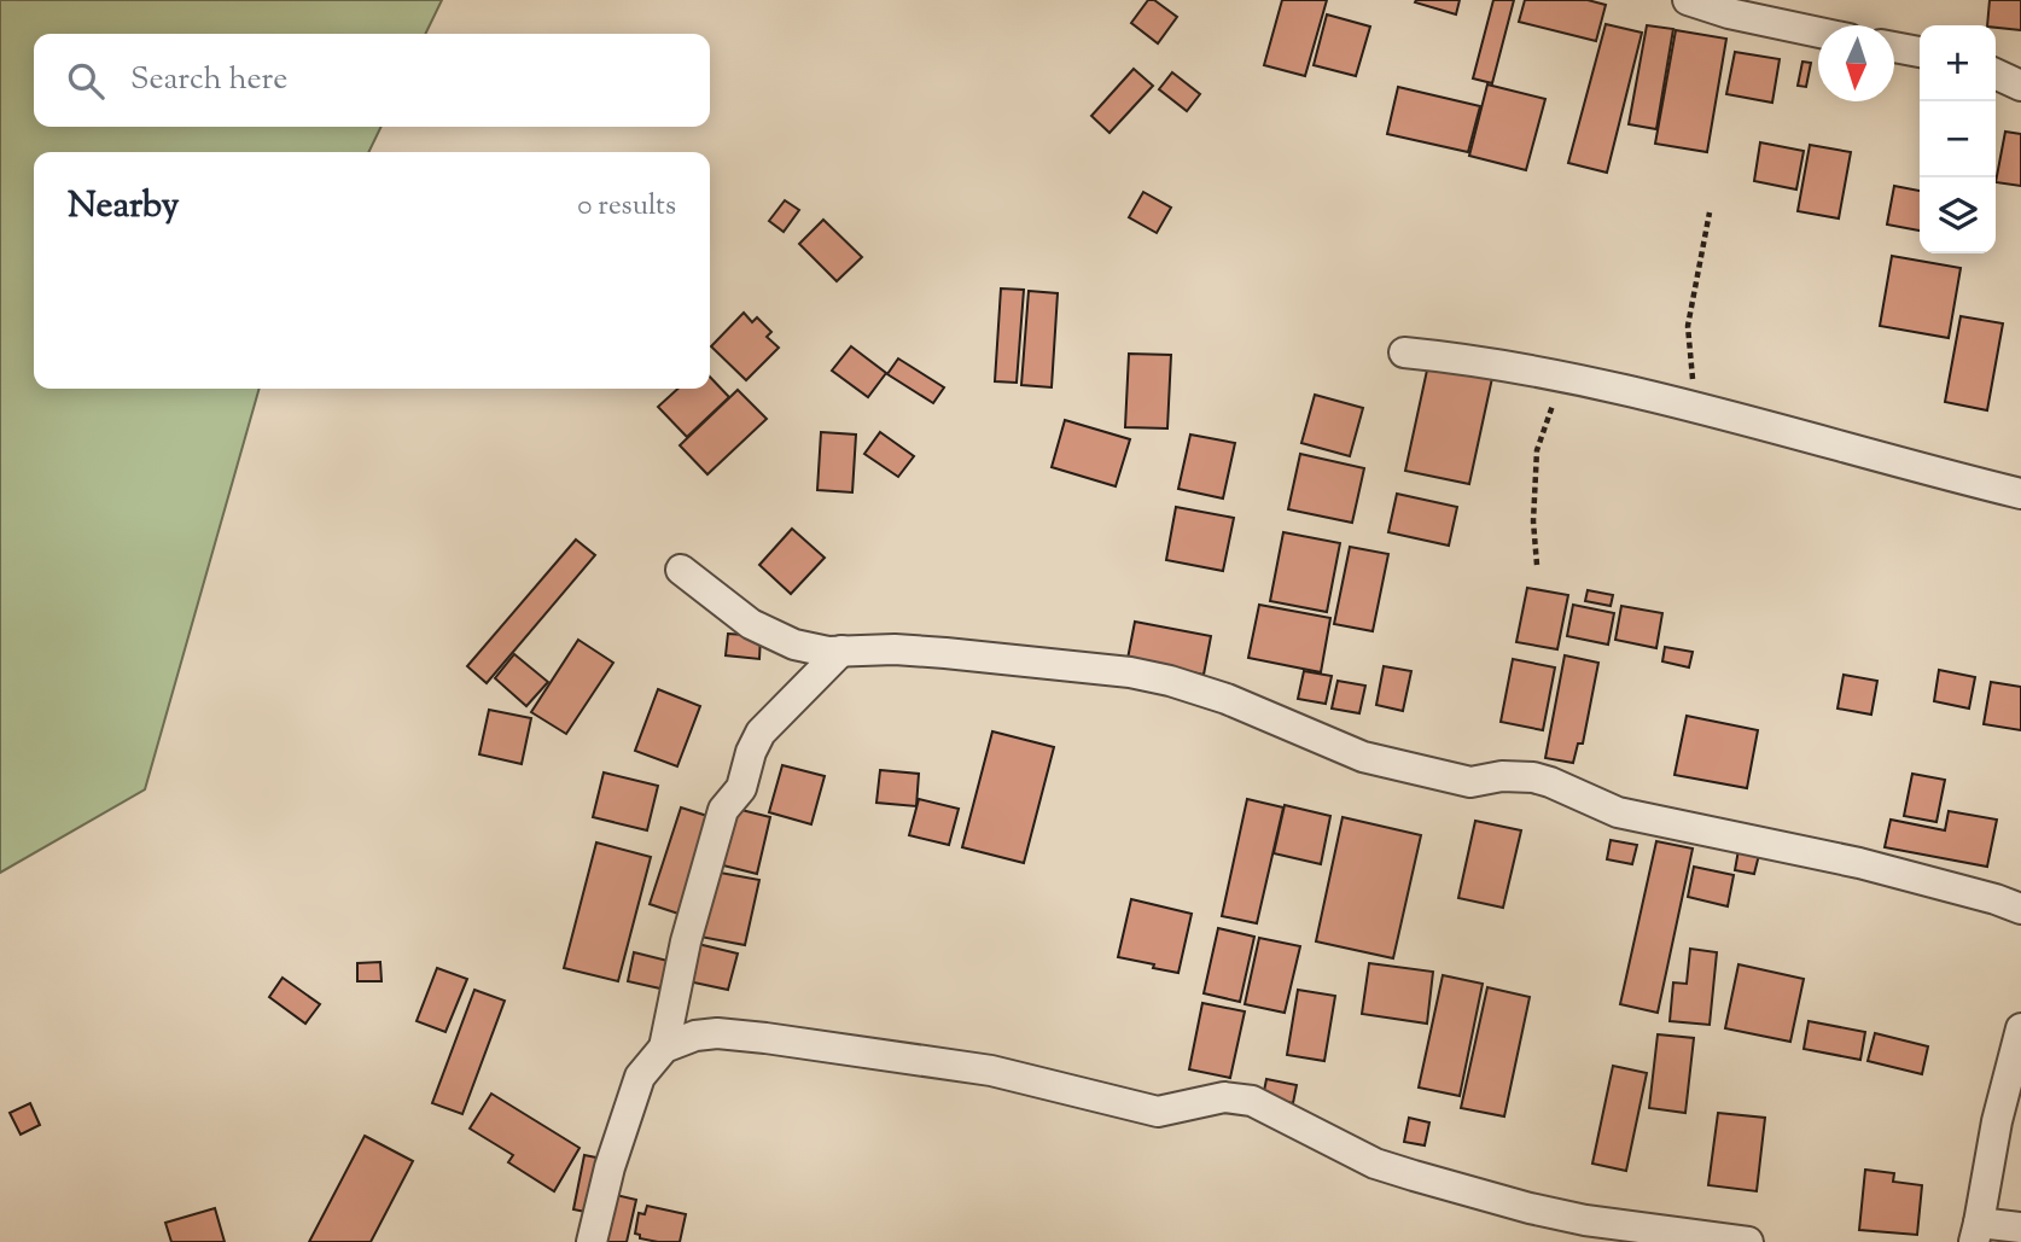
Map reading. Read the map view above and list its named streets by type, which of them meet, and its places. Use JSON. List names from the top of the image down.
{
  "north": "bottom",
  "page": {
    "map_buttons": ["+", "−"],
    "search": "Search here",
    "heading": ["Nearby", "0 results"]
  }
}
